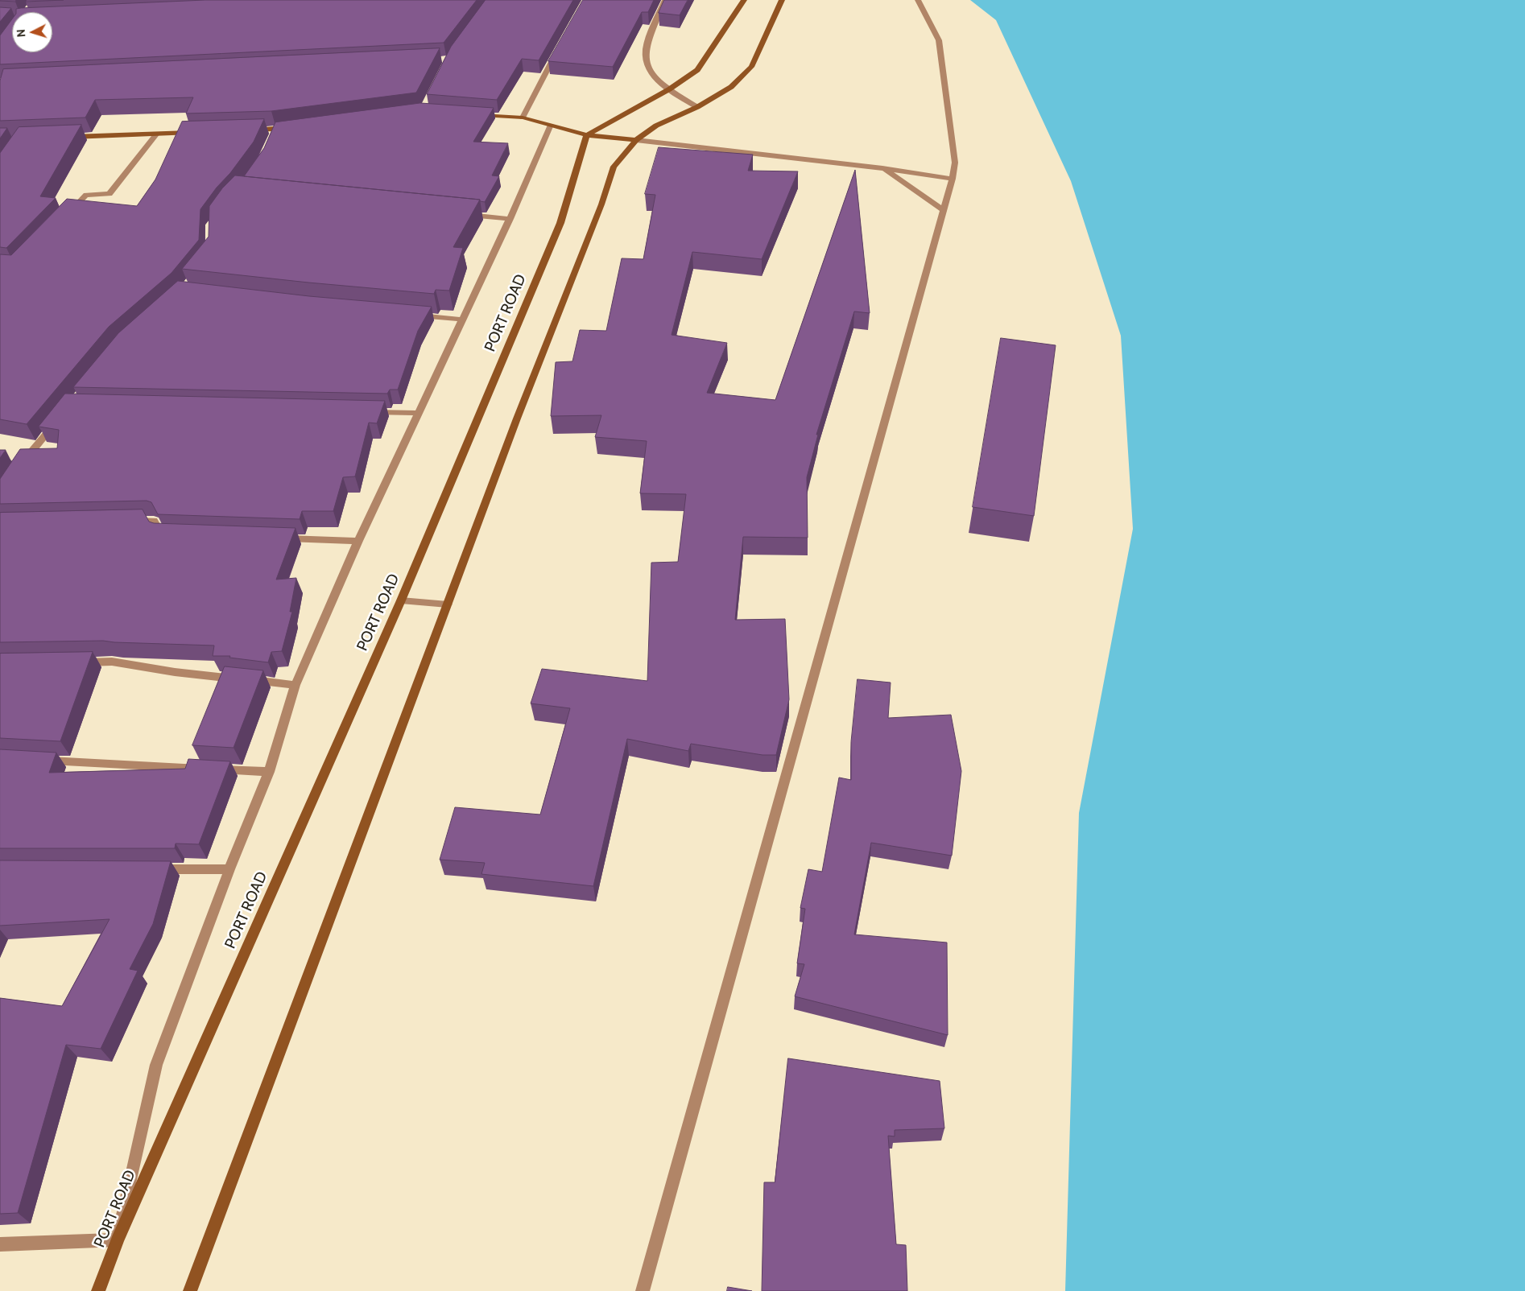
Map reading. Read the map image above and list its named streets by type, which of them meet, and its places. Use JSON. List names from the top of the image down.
{
  "streets": {
    "street": ["PORT ROAD"]
  },
  "north": "left"
}
